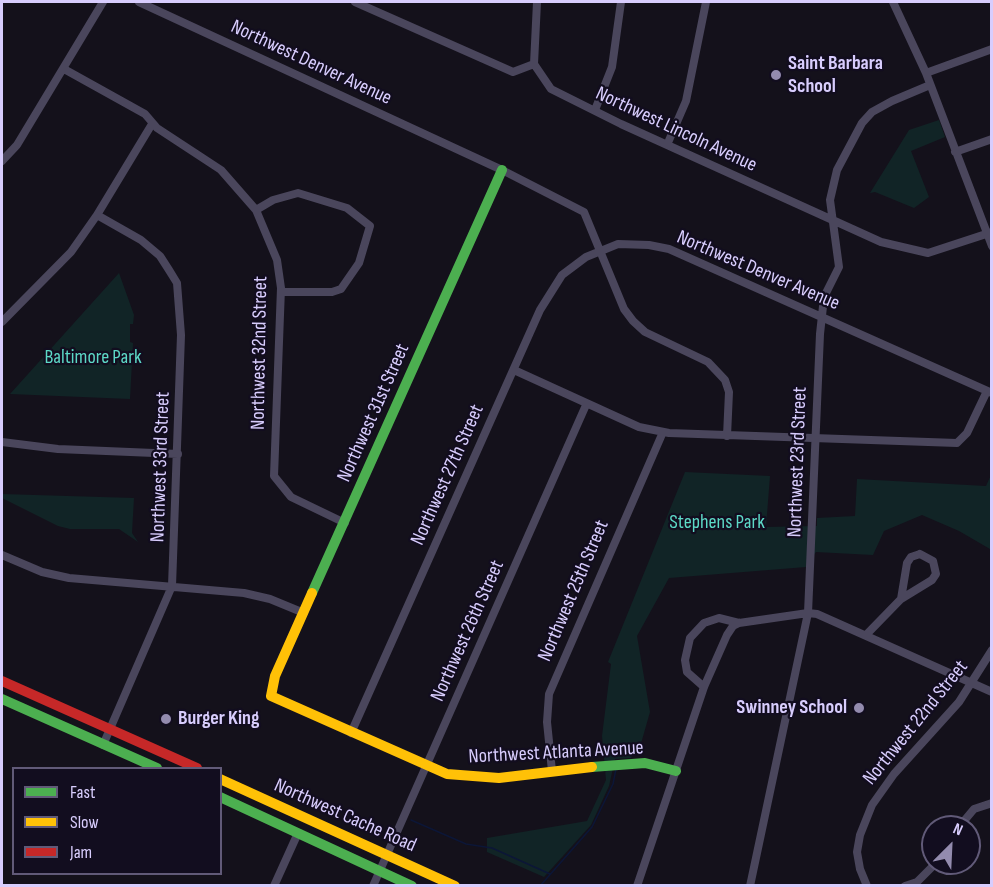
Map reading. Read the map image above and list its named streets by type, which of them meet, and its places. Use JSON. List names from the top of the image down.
{
  "streets": {
    "street": [
      "Northwest Denver Avenue",
      "Northwest Lincoln Avenue",
      "Northwest 32nd Street",
      "Northwest 31st Street",
      "Northwest 23rd Street",
      "Northwest 33rd Street",
      "Northwest 27th Street",
      "Northwest 25th Street",
      "Northwest 26th Street",
      "Northwest 22nd Street",
      "Northwest Atlanta Avenue",
      "Northwest Cache Road"
    ]
  },
  "crossings": [
    ["Northwest Denver Avenue", "Northwest 31st Street"],
    ["Northwest Denver Avenue", "Northwest 23rd Street"],
    ["Northwest Denver Avenue", "Northwest 27th Street"],
    ["Northwest Lincoln Avenue", "Northwest 23rd Street"],
    ["Northwest 32nd Street", "Northwest 31st Street"],
    ["Northwest 31st Street", "Northwest Atlanta Avenue"],
    ["Northwest 27th Street", "Northwest Atlanta Avenue"],
    ["Northwest 25th Street", "Northwest Atlanta Avenue"],
    ["Northwest 26th Street", "Northwest Atlanta Avenue"],
    ["Northwest 26th Street", "Northwest Cache Road"]
  ],
  "parks": ["Baltimore Park", "Stephens Park"],
  "places": ["Saint Barbara School", "Swinney School", "Burger King"],
  "legend": ["Fast", "Slow", "Jam"],
  "north": "top right"
}
